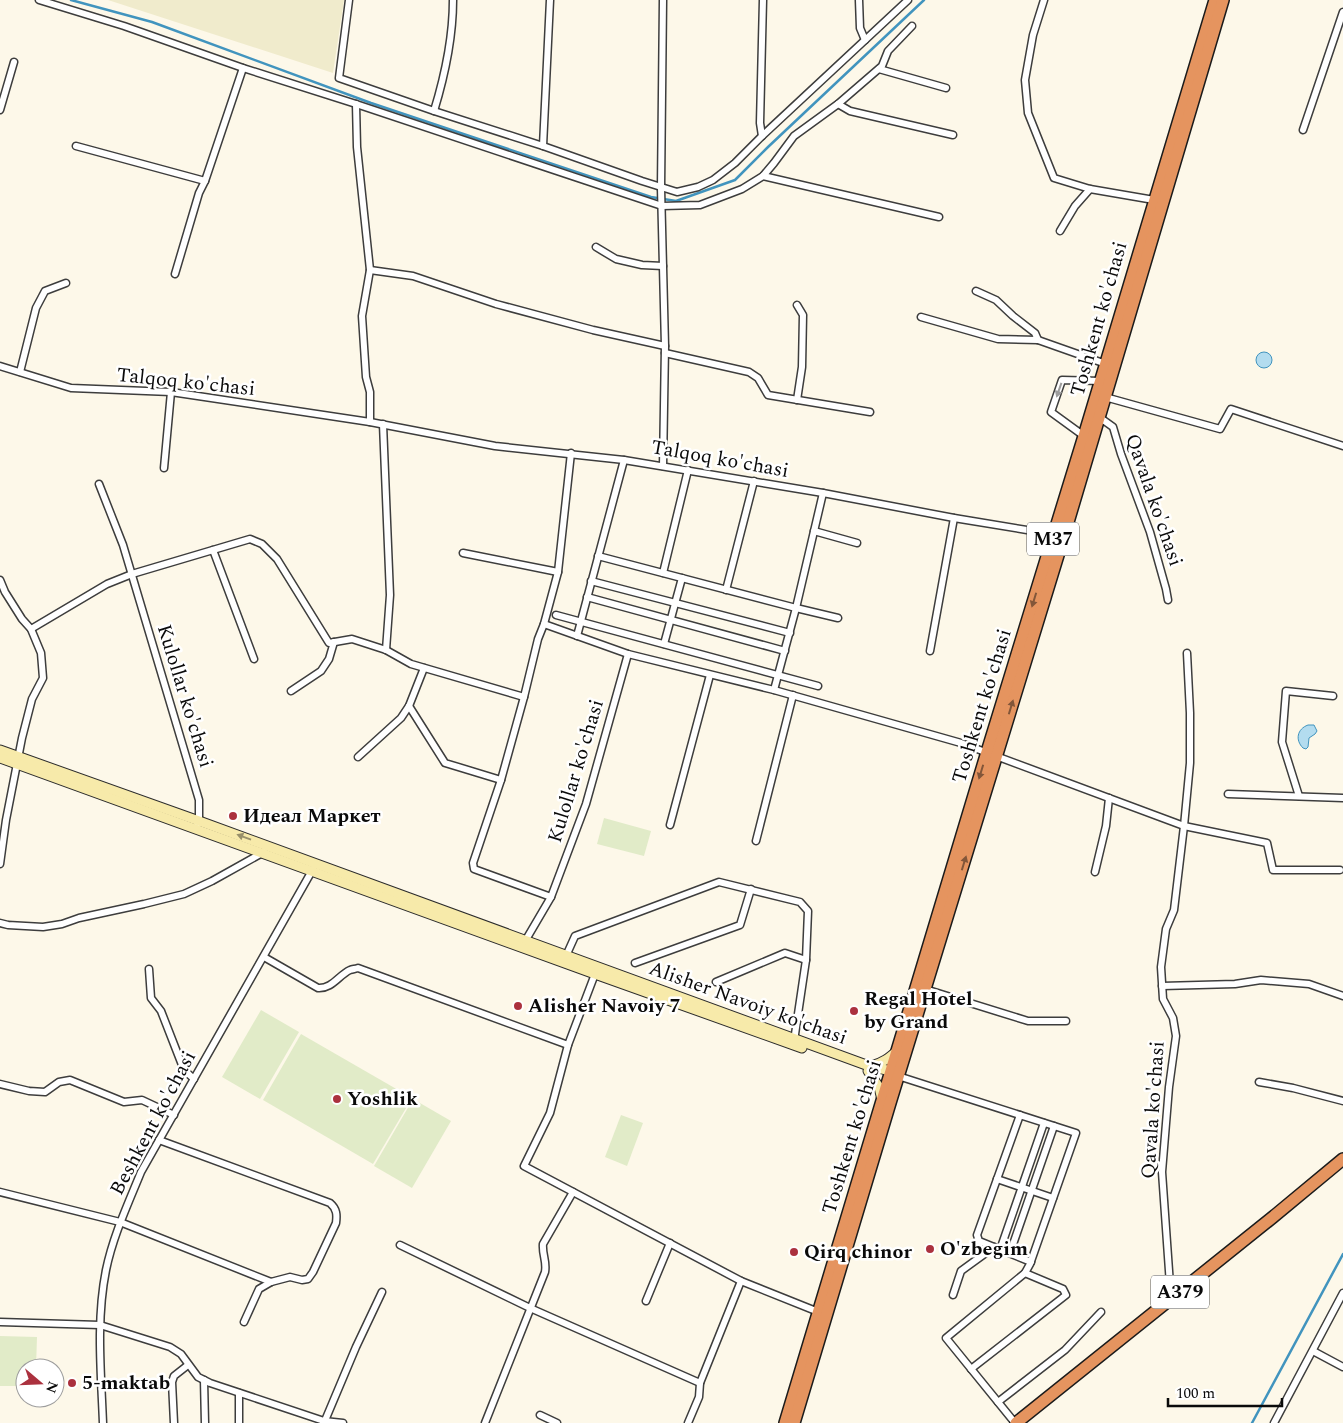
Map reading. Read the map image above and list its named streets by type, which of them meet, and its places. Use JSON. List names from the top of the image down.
{
  "streets": {
    "highway": ["Toshkent ko'chasi", "M37", "A379"],
    "main road": ["Alisher Navoiy ko'chasi"],
    "street": [
      "Talqoq ko'chasi",
      "Qavala ko'chasi",
      "Kulollar ko'chasi",
      "Beshkent ko'chasi"
    ]
  },
  "crossings": [
    ["Toshkent ko'chasi", "Talqoq ko'chasi"],
    ["Toshkent ko'chasi", "Qavala ko'chasi"],
    ["Toshkent ko'chasi", "Alisher Navoiy ko'chasi"],
    ["Qavala ko'chasi", "A379"],
    ["Kulollar ko'chasi", "Alisher Navoiy ko'chasi"],
    ["Alisher Navoiy ko'chasi", "Beshkent ko'chasi"]
  ],
  "places": [
    "Идеал Маркет",
    "Alisher Navoiy 7",
    "Regal Hotel by Grand",
    "Yoshlik",
    "O'zbegim",
    "Qirq chinor",
    "5-maktab"
  ],
  "scale_bar": "100 m",
  "north": "right"
}
